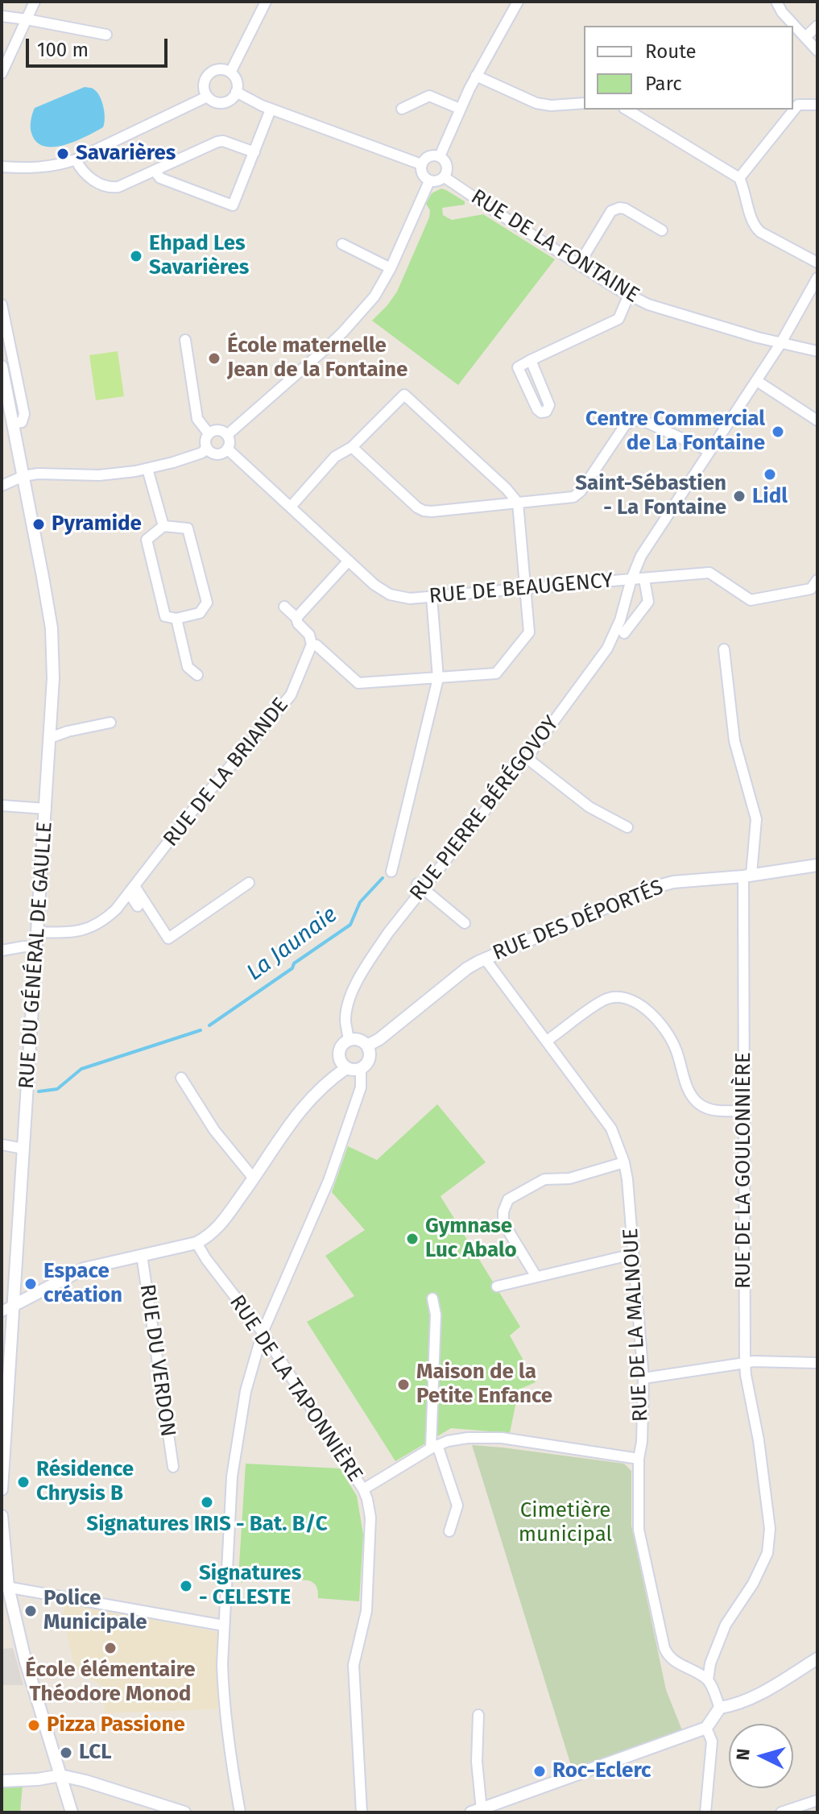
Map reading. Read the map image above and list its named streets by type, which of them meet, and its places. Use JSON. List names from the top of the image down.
{
  "streets": {
    "street": [
      "RUE DE LA FONTAINE",
      "RUE DE BEAUGENCY",
      "RUE DE LA BRIANDE",
      "RUE PIERRE BÉRÉGOVOY",
      "RUE DES DÉPORTÉS",
      "RUE DU GÉNÉRAL DE GAULLE",
      "RUE DE LA GOULONNIÈRE",
      "RUE DE LA MALNOUE",
      "RUE DU VERDON",
      "RUE DE LA TAPONNIÈRE"
    ]
  },
  "crossings": [
    ["RUE DE LA FONTAINE", "RUE DE BEAUGENCY"],
    ["RUE DE BEAUGENCY", "RUE PIERRE BÉRÉGOVOY"],
    ["RUE DE LA BRIANDE", "RUE DU GÉNÉRAL DE GAULLE"],
    ["RUE PIERRE BÉRÉGOVOY", "RUE DES DÉPORTÉS"],
    ["RUE DES DÉPORTÉS", "RUE DE LA GOULONNIÈRE"],
    ["RUE DES DÉPORTÉS", "RUE DE LA MALNOUE"],
    ["RUE DE LA GOULONNIÈRE", "RUE DE LA MALNOUE"]
  ],
  "water": ["La Jaunaie"],
  "parks": ["Cimetière municipal"],
  "places": [
    "Savarières",
    "Ehpad Les Savarières",
    "École maternelle Jean de la Fontaine",
    "Centre Commercial de La Fontaine",
    "Lidl",
    "Saint-Sébastien - La Fontaine",
    "Pyramide",
    "Gymnase Luc Abalo",
    "Espace création",
    "Maison de la Petite Enfance",
    "Résidence Chrysis B",
    "Signatures IRIS - Bat. B/C",
    "Signatures - CELESTE",
    "Police Municipale",
    "École élémentaire Théodore Monod",
    "Pizza Passione",
    "LCL",
    "Roc-Eclerc"
  ],
  "legend": ["Route", "Parc"],
  "scale_bar": "100 m",
  "north": "left"
}
